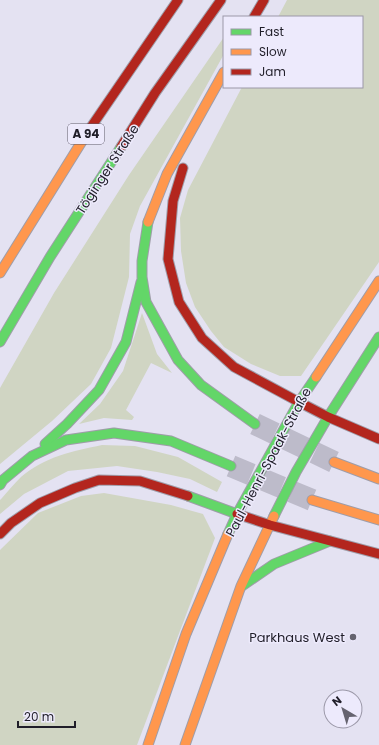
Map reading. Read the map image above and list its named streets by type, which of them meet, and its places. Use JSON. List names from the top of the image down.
{
  "streets": {
    "main road": ["A 94", "Töginger Straße", "Paul-Henri-Spaak-Straße"]
  },
  "places": ["Parkhaus West"],
  "legend": ["Fast", "Slow", "Jam"],
  "scale_bar": "20 m",
  "north": "top left"
}
